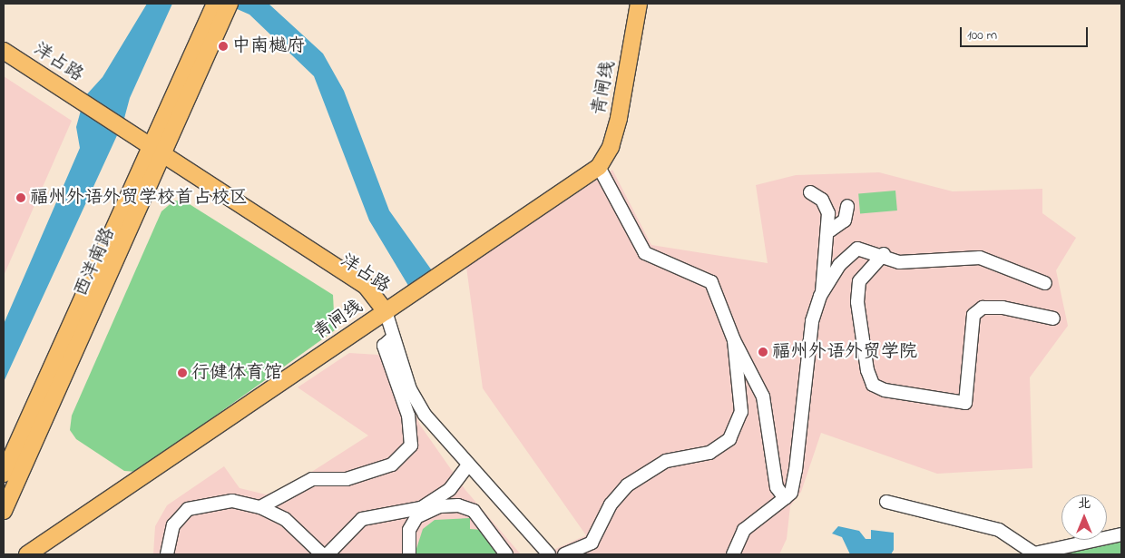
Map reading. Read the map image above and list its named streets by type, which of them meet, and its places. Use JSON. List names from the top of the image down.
{
  "streets": {
    "main road": ["洋占路", "青闸线", "西洋南路"]
  },
  "crossings": [
    ["洋占路", "青闸线"],
    ["洋占路", "西洋南路"]
  ],
  "places": [
    "中南樾府",
    "福州外语外贸学校首占校区",
    "福州外语外贸学院",
    "行健体育馆"
  ],
  "scale_bar": "100 m",
  "north": "top"
}
